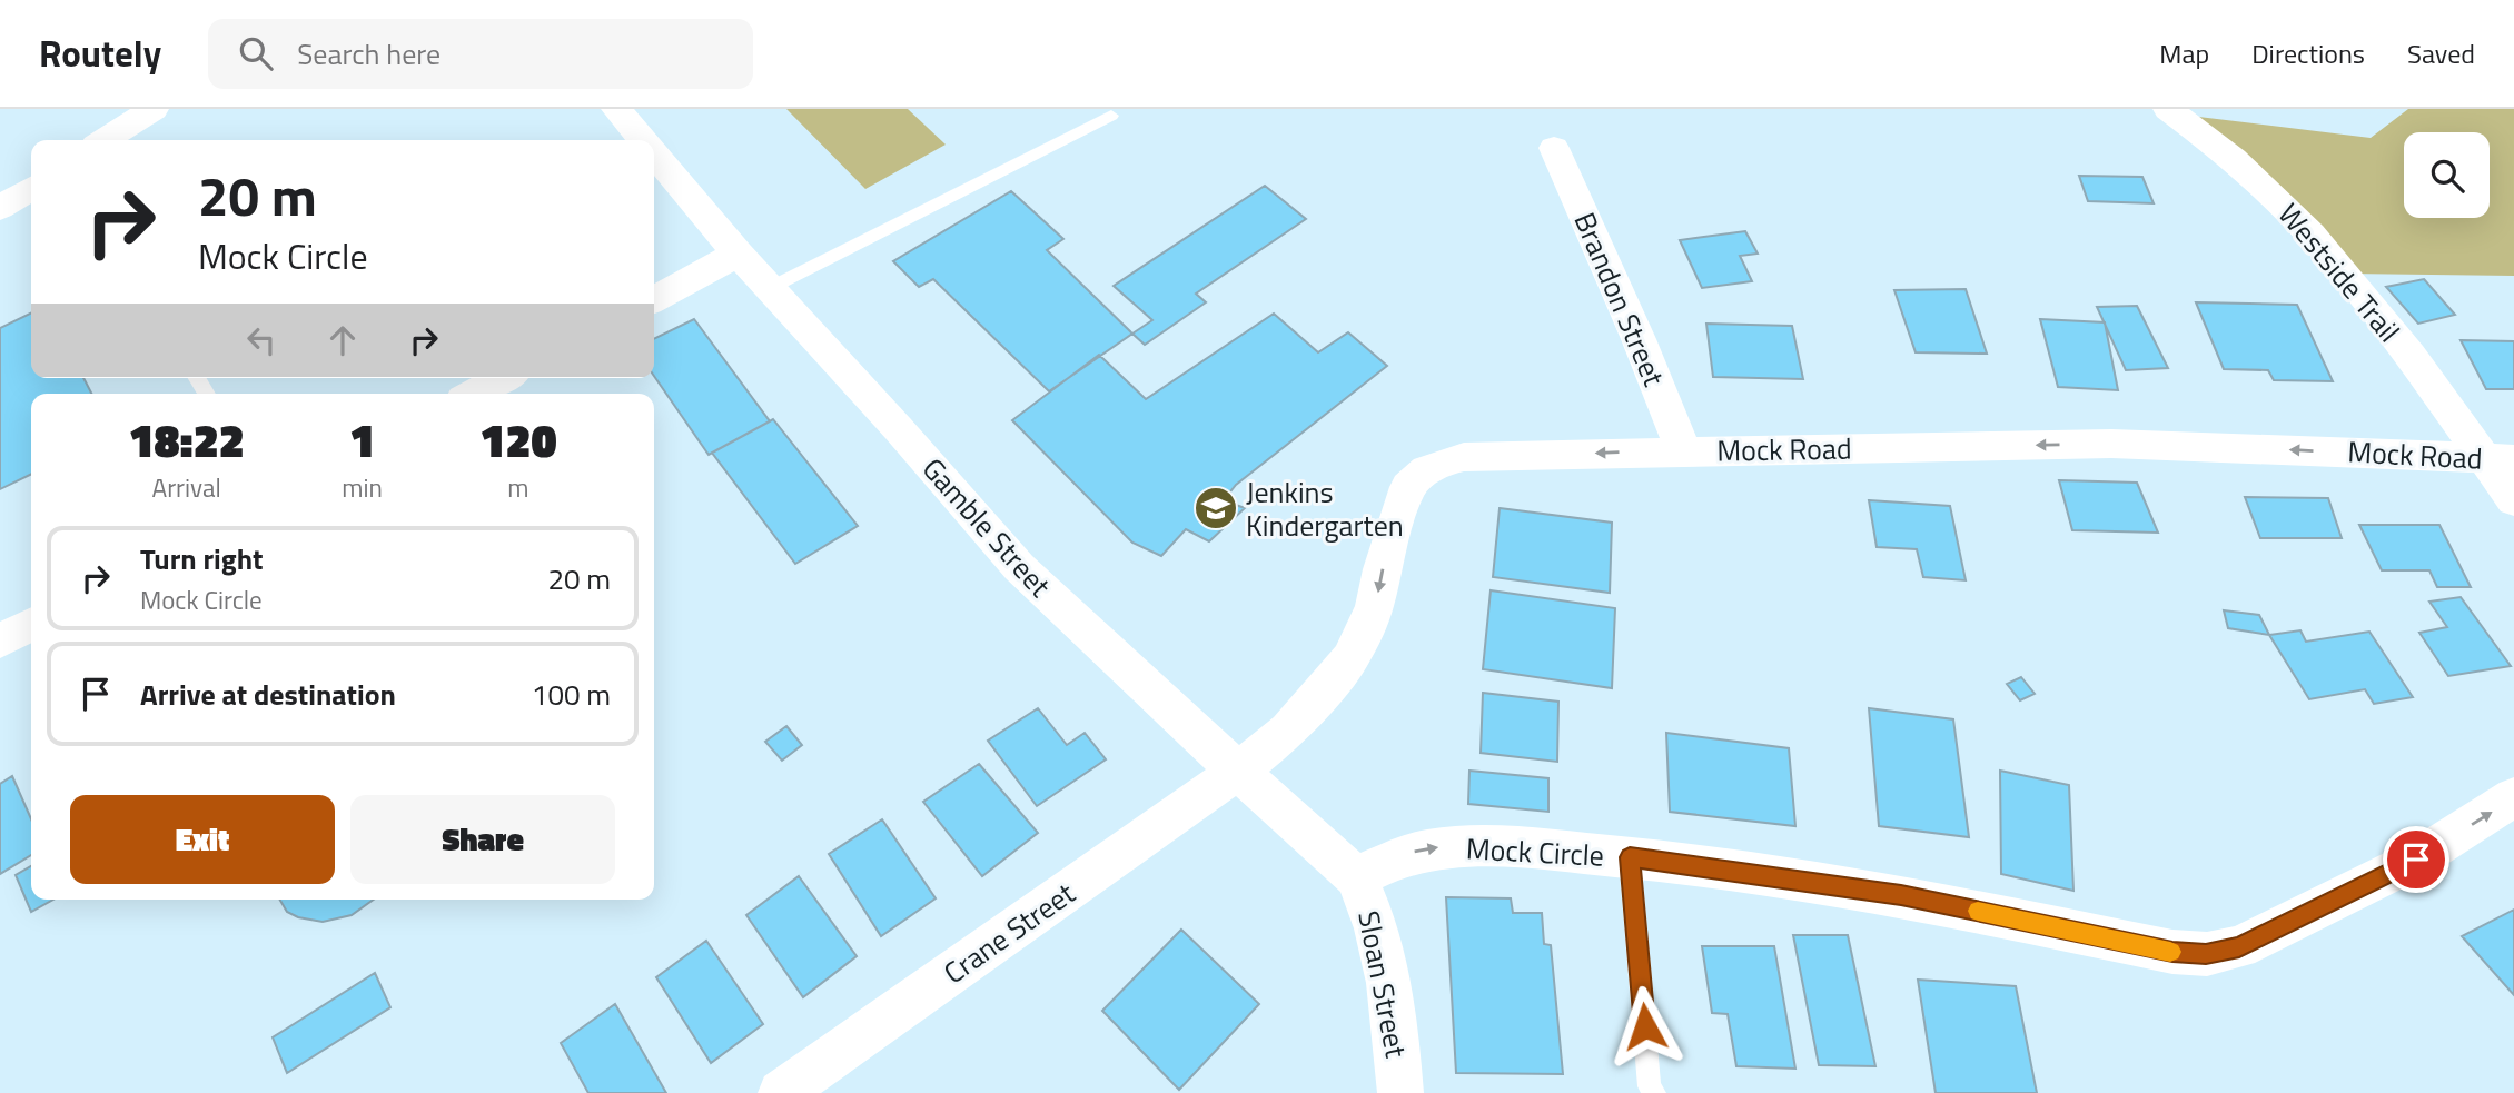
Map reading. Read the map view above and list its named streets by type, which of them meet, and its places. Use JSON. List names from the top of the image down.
{
  "streets": {
    "street": [
      "Westside Trail",
      "Brandon Street",
      "Mock Road",
      "Gamble Street",
      "Mock Circle",
      "Crane Street",
      "Sloan Street"
    ]
  },
  "crossings": [
    ["Westside Trail", "Mock Road"],
    ["Brandon Street", "Mock Road"],
    ["Mock Road", "Gamble Street"],
    ["Mock Road", "Crane Street"],
    ["Gamble Street", "Mock Circle"],
    ["Gamble Street", "Crane Street"],
    ["Gamble Street", "Sloan Street"],
    ["Mock Circle", "Sloan Street"]
  ],
  "one_way": ["Mock Road", "Mock Circle"],
  "places": {
    "school or university": ["Jenkins Kindergarten"]
  },
  "page": {
    "header": "Routely",
    "search": "Search here",
    "nav": ["Map", "Directions", "Saved"],
    "turn": ["20 m", "Mock Circle"],
    "eta": [
      "18:22",
      "Arrival",
      "1",
      "min",
      "120",
      "m"
    ],
    "list": [
      {
        "name": "Turn right",
        "note": "Mock Circle",
        "value": "20 m"
      },
      {
        "name": "Arrive at destination",
        "value": "100 m"
      }
    ],
    "buttons": ["Exit", "Share"]
  }
}
